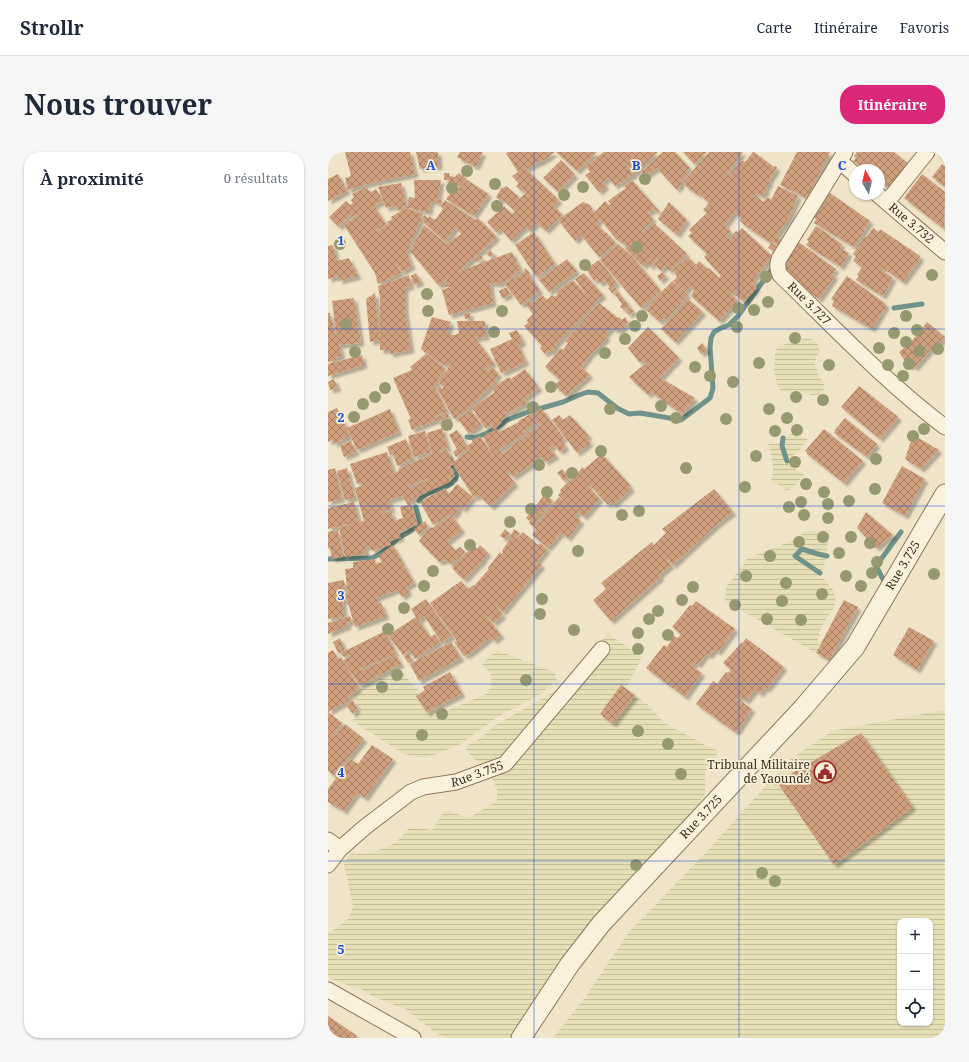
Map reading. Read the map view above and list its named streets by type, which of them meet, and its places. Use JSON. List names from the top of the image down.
{
  "streets": {
    "street": [
      "Rue 3.732",
      "Rue 3.727",
      "Rue 3.725",
      "Rue 3.755"
    ]
  },
  "places": {
    "public building": ["Tribunal Militaire de Yaoundé"]
  },
  "north": "top",
  "page": {
    "header": "Strollr",
    "nav": ["Carte", "Itinéraire", "Favoris"],
    "title": "Nous trouver",
    "buttons": "Itinéraire",
    "heading": ["À proximité", "0 résultats"],
    "map_buttons": ["+", "−"]
  },
  "grid": {
    "columns": ["A", "B", "C"],
    "rows": [
      "1",
      "2",
      "3",
      "4",
      "5"
    ]
  }
}
